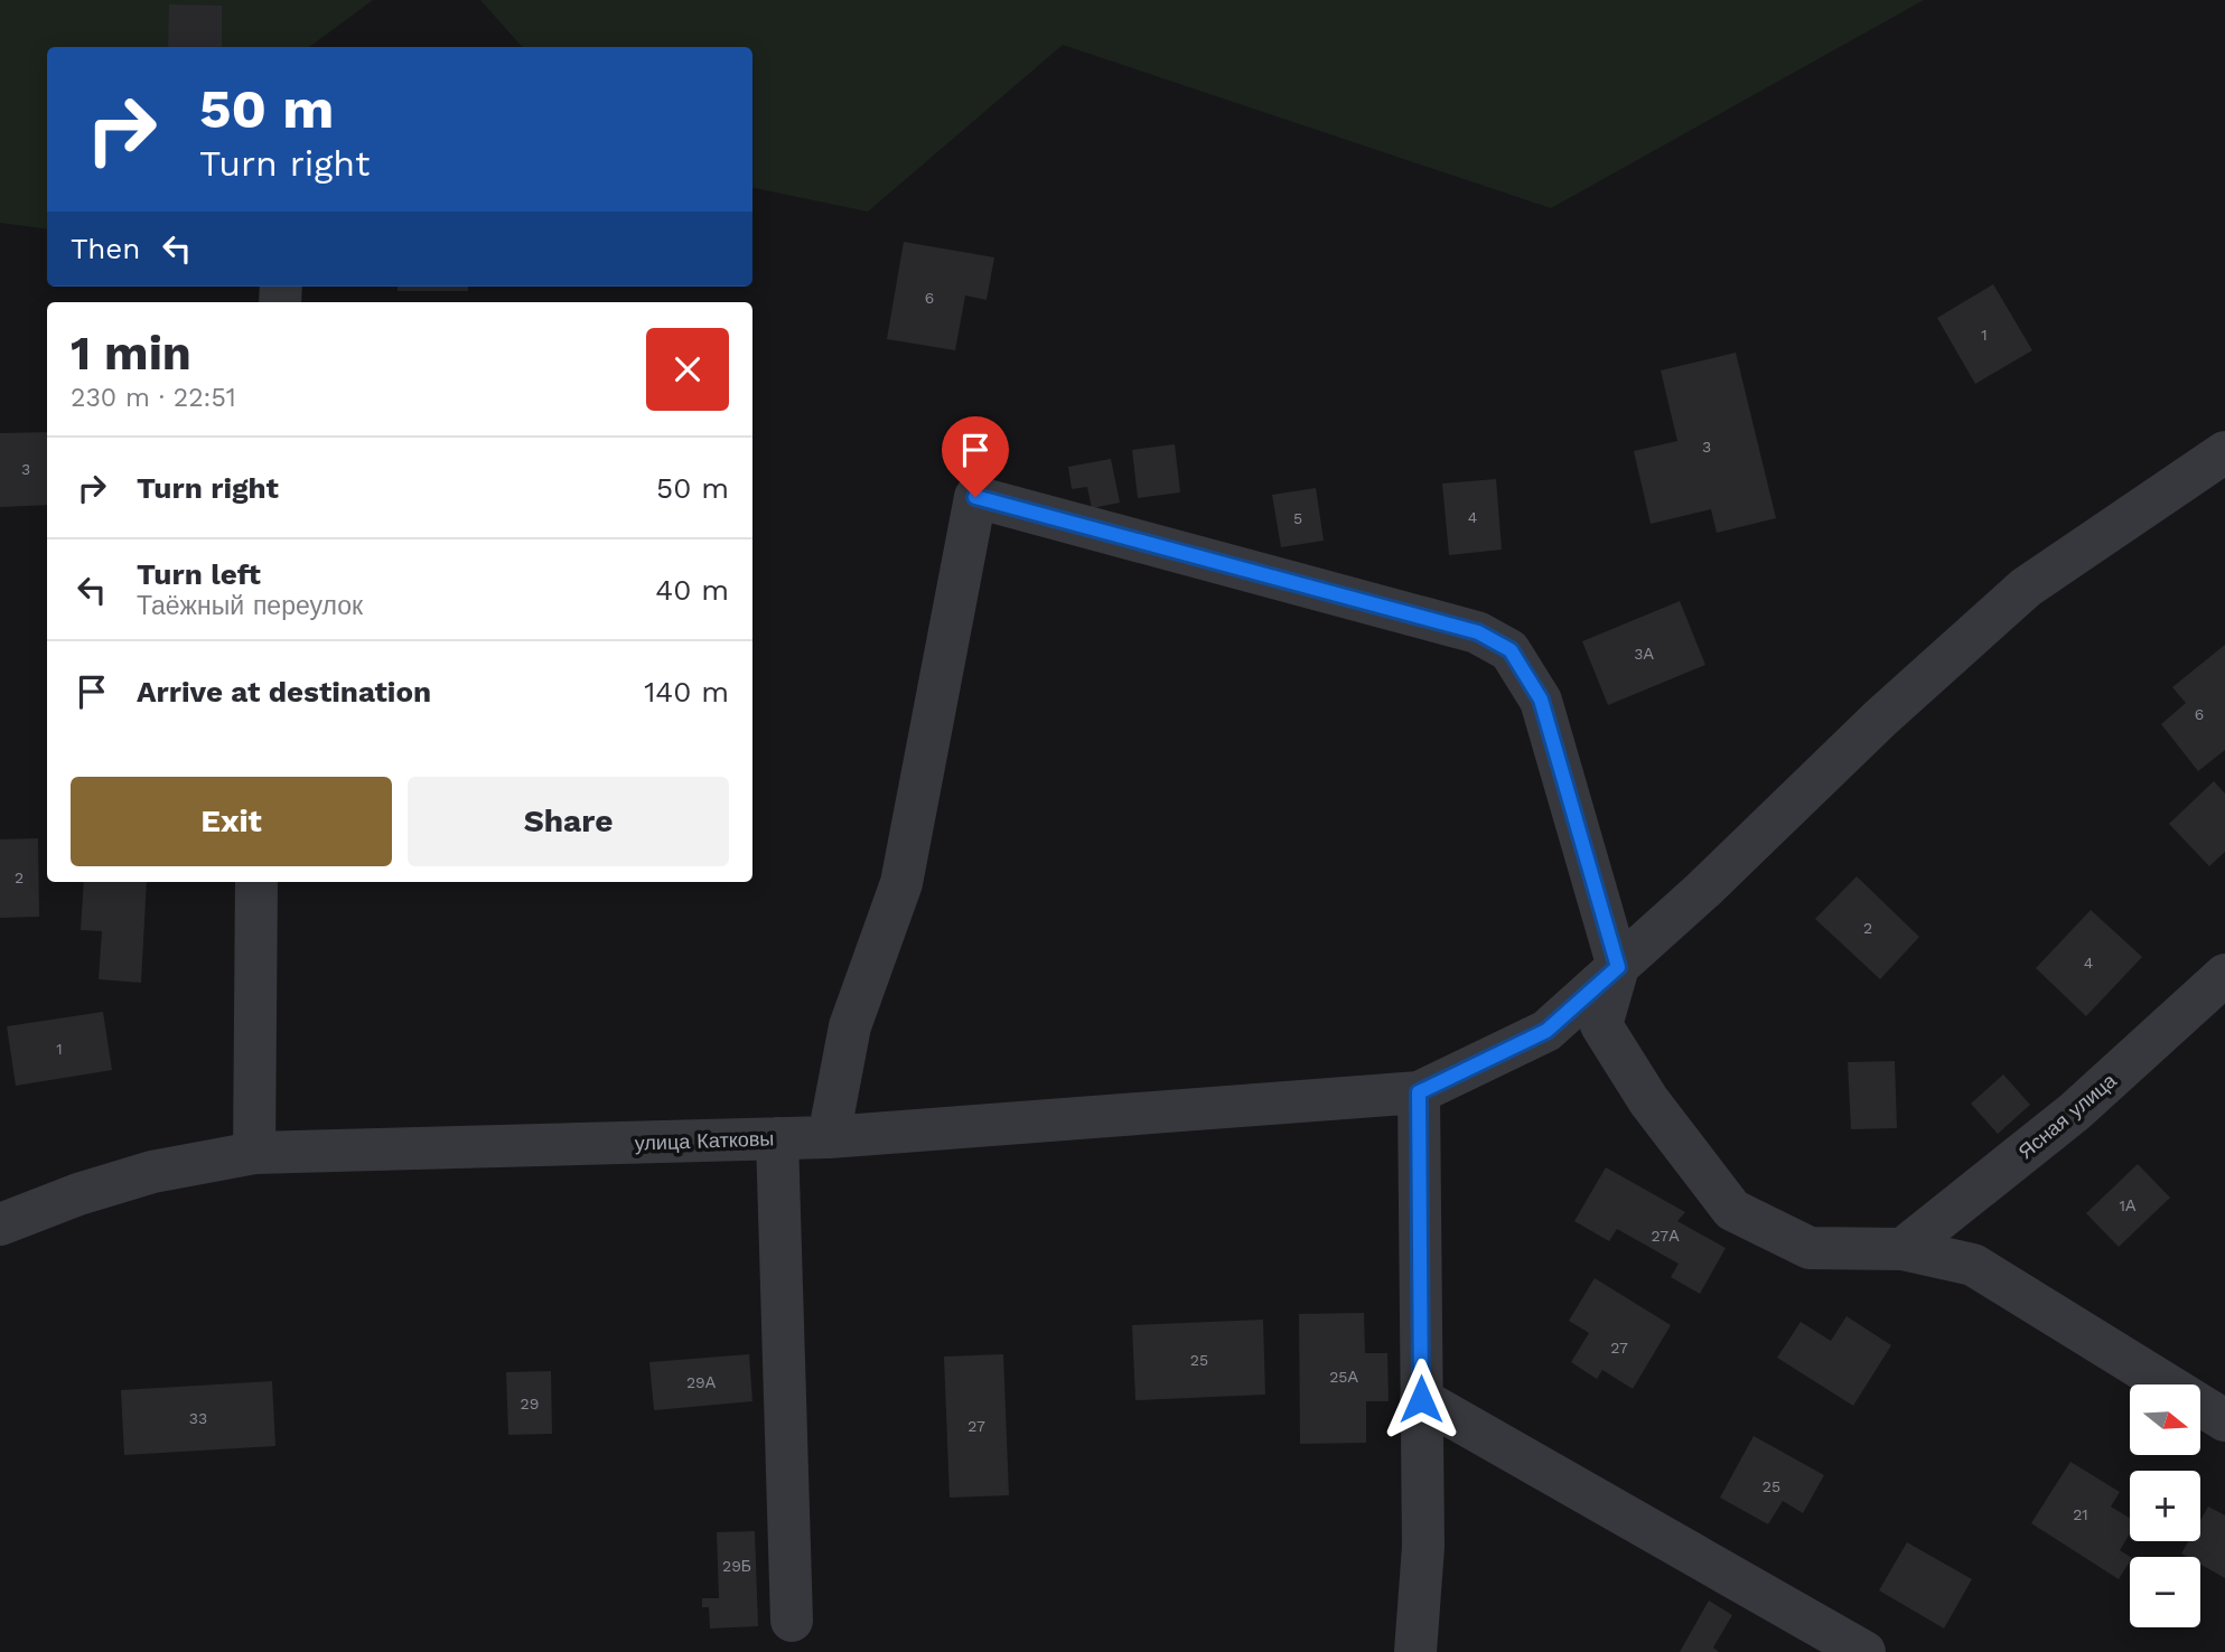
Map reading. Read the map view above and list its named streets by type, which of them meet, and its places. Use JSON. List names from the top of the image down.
{
  "streets": {
    "street": ["Ясная улица", "улица Катковы"]
  },
  "house_numbers": [
    "6",
    "1",
    "3",
    "3",
    "4",
    "5",
    "3А",
    "6",
    "2",
    "2",
    "4",
    "1",
    "1А",
    "27А",
    "27",
    "25",
    "25А",
    "29А",
    "29",
    "33",
    "27",
    "25",
    "21",
    "29Б"
  ],
  "north": "right",
  "page": {
    "turn": ["50 m", "Turn right"],
    "then": "Then",
    "heading": ["1 min", "230 m · 22:51"],
    "list": [
      {
        "name": "Turn right",
        "value": "50 m"
      },
      {
        "name": "Turn left",
        "note": "Таёжный переулок",
        "value": "40 m"
      },
      {
        "name": "Arrive at destination",
        "value": "140 m"
      }
    ],
    "buttons": ["Exit", "Share"],
    "map_buttons": ["+", "−"]
  }
}
